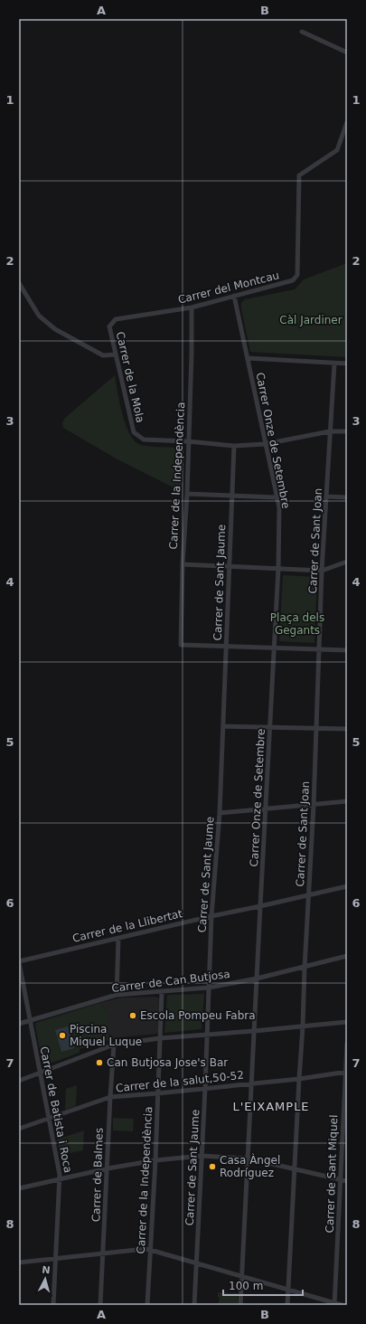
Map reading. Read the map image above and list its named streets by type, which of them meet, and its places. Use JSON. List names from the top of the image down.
{
  "streets": {
    "street": [
      "Carrer del Montcau",
      "Carrer de la Mola",
      "Carrer Onze de Setembre",
      "Carrer de la Independència",
      "Carrer de Sant Joan",
      "Carrer de Sant Jaume",
      "Carrer de la Llibertat",
      "Carrer de Can Butjosa",
      "Carrer de la salut,50-52",
      "Carrer de Batista i Roca",
      "Carrer de Sant Miquel",
      "Carrer de Balmes"
    ]
  },
  "crossings": [
    ["Carrer del Montcau", "Carrer de la Mola"],
    ["Carrer del Montcau", "Carrer Onze de Setembre"],
    ["Carrer del Montcau", "Carrer de la Independència"],
    ["Carrer de la Mola", "Carrer Onze de Setembre"],
    ["Carrer de la Mola", "Carrer de la Independència"],
    ["Carrer de la Mola", "Carrer de Sant Joan"],
    ["Carrer de la Mola", "Carrer de Sant Jaume"],
    ["Carrer Onze de Setembre", "Carrer de la Llibertat"],
    ["Carrer Onze de Setembre", "Carrer de Can Butjosa"],
    ["Carrer Onze de Setembre", "Carrer de la salut,50-52"],
    ["Carrer de la Independència", "Carrer de Sant Jaume"],
    ["Carrer de la Independència", "Carrer de Can Butjosa"],
    ["Carrer de la Independència", "Carrer de la salut,50-52"],
    ["Carrer de Sant Joan", "Carrer de la Llibertat"],
    ["Carrer de Sant Joan", "Carrer de Can Butjosa"],
    ["Carrer de Sant Joan", "Carrer de la salut,50-52"],
    ["Carrer de Sant Jaume", "Carrer de la Llibertat"],
    ["Carrer de Sant Jaume", "Carrer de Can Butjosa"],
    ["Carrer de Sant Jaume", "Carrer de la salut,50-52"],
    ["Carrer de la Llibertat", "Carrer de Batista i Roca"],
    ["Carrer de Can Butjosa", "Carrer de Batista i Roca"],
    ["Carrer de la salut,50-52", "Carrer de Batista i Roca"],
    ["Carrer de la salut,50-52", "Carrer de Sant Miquel"],
    ["Carrer de la salut,50-52", "Carrer de Balmes"]
  ],
  "districts": ["L'EIXAMPLE"],
  "parks": ["Càl Jardiner", "Plaça dels Gegants"],
  "places": [
    "Escola Pompeu Fabra",
    "Piscina Miquel Luque",
    "Can Butjosa Jose's Bar",
    "Casa Àngel Rodríguez"
  ],
  "scale_bar": "100 m",
  "north": "top",
  "grid": {
    "columns": ["A", "B"],
    "rows": [
      "1",
      "2",
      "3",
      "4",
      "5",
      "6",
      "7",
      "8"
    ]
  }
}
